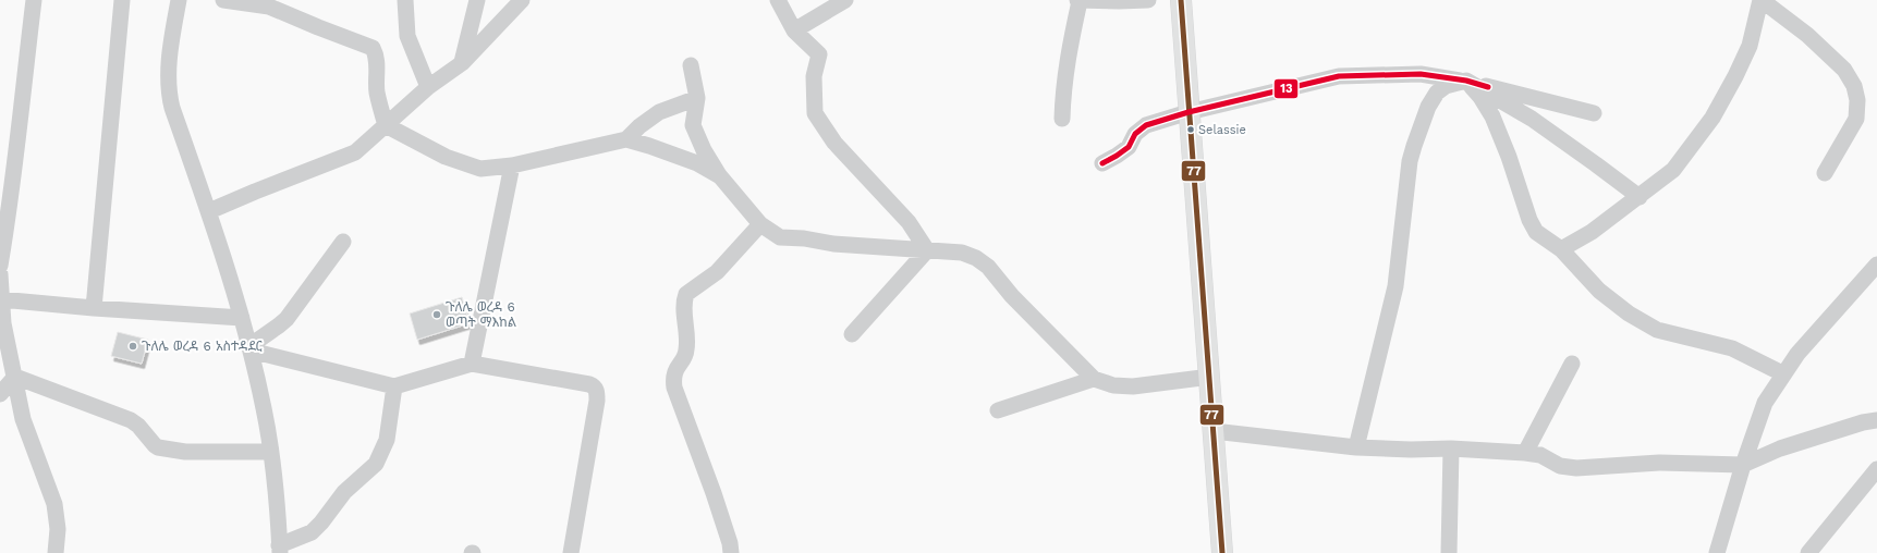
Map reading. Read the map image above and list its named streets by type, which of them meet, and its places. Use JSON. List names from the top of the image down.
{
  "places": ["Selassie", "ጉለሌ ወረዳ 6 ወጣት ማእከል", "ጉለሌ ወረዳ 6 አስተዳደር"],
  "lines": ["transit line 77", "transit line 13"]
}
